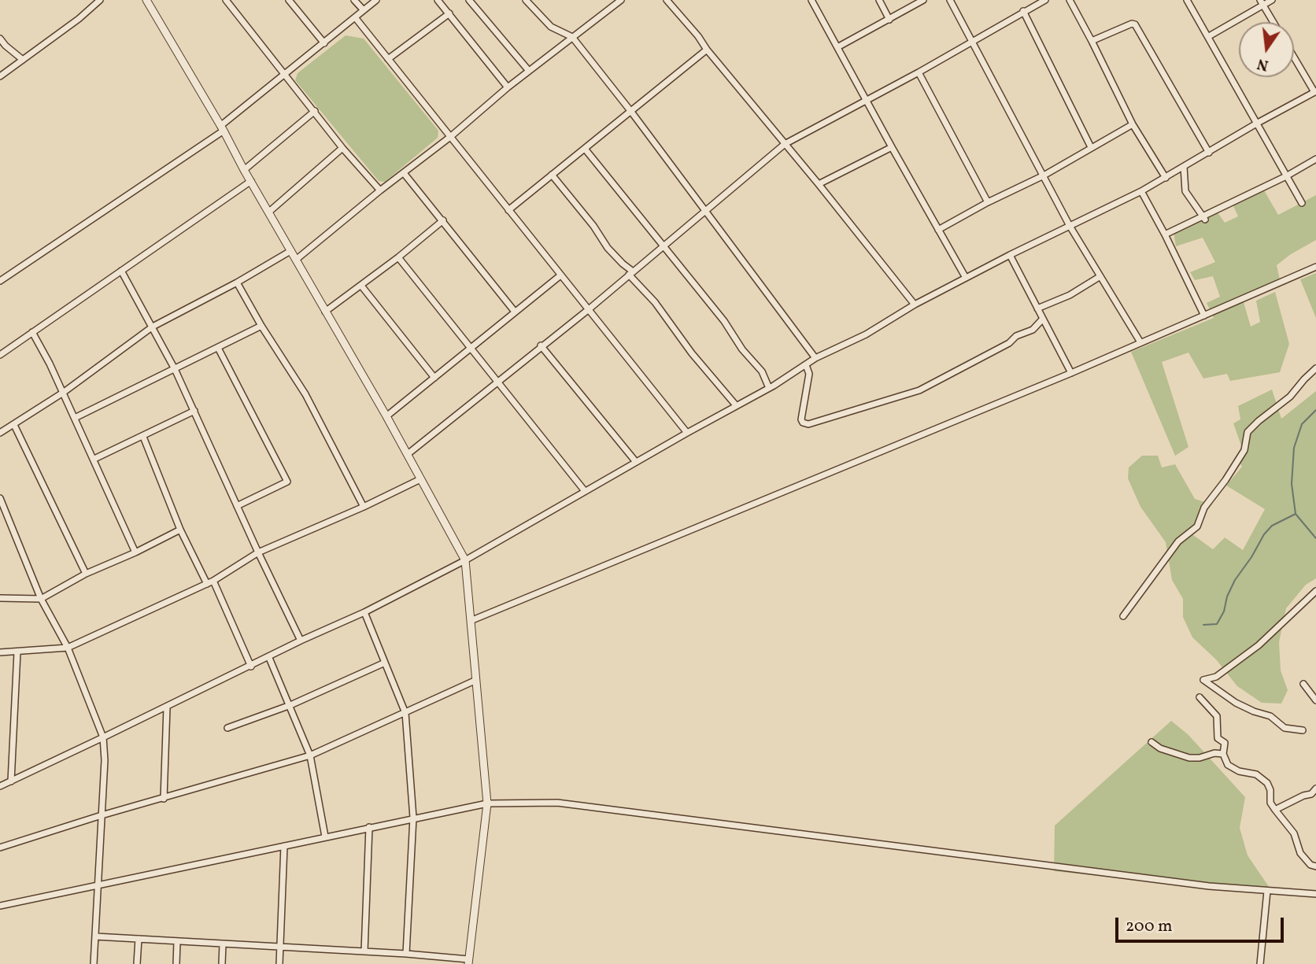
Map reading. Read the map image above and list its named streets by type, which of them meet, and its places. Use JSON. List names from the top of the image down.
{
  "scale_bar": "200 m",
  "north": "bottom"
}
